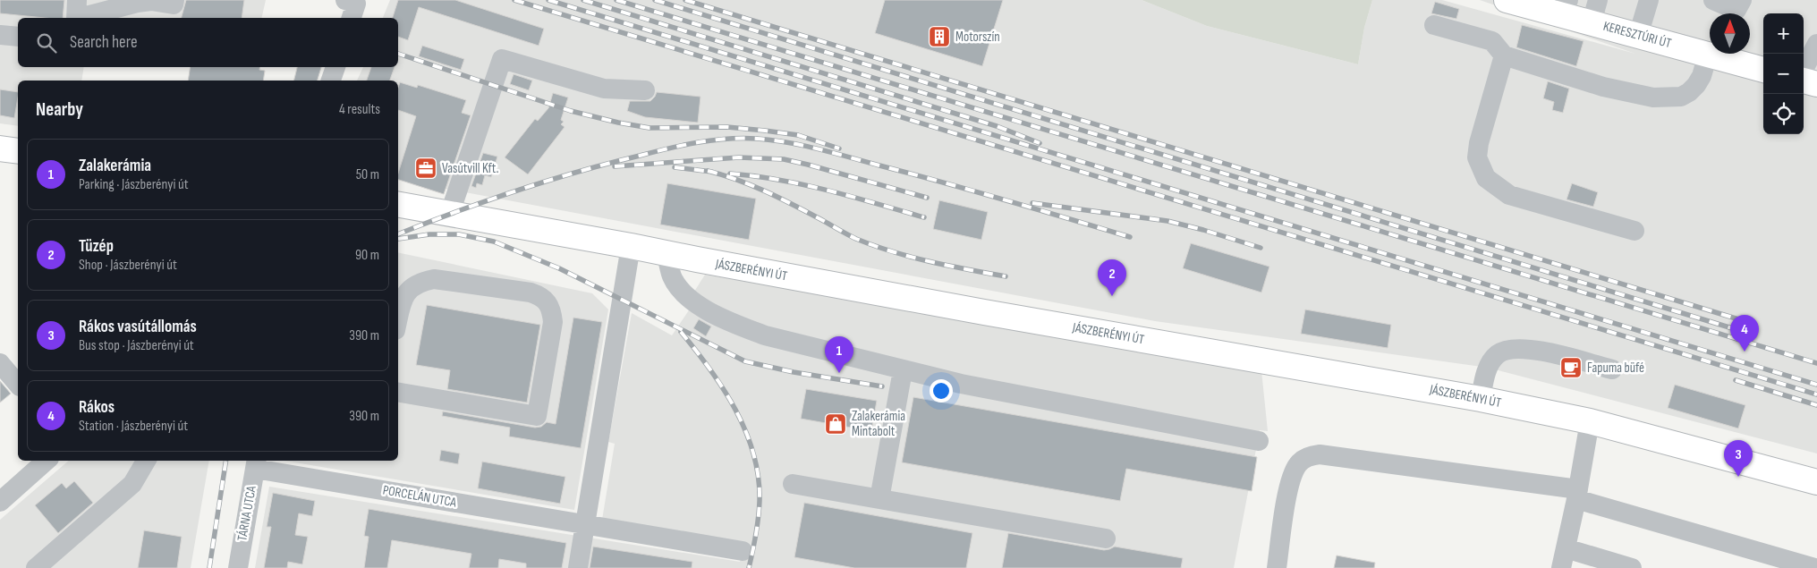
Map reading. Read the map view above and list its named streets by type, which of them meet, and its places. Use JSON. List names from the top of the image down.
{
  "streets": {
    "main road": ["KERESZTÚRI ÚT", "JÁSZBERÉNYI ÚT"],
    "street": ["PORCELÁN UTCA", "TÁRNA UTCA"]
  },
  "crossings": [
    ["PORCELÁN UTCA", "TÁRNA UTCA"]
  ],
  "places": {
    "building": ["Motorszín"],
    "office": ["Vasútvill Kft."],
    "cafe": ["Fapuma büfé"],
    "shop": ["Zalakerámia Mintabolt"]
  },
  "north": "top",
  "page": {
    "map_buttons": ["+", "−"],
    "search": "Search here",
    "heading": ["Nearby", "4 results"],
    "list": [
      {
        "mark": "1",
        "name": "Zalakerámia",
        "note": "Parking · Jászberényi út",
        "value": "50 m"
      },
      {
        "mark": "2",
        "name": "Tüzép",
        "note": "Shop · Jászberényi út",
        "value": "90 m"
      },
      {
        "mark": "3",
        "name": "Rákos vasútállomás",
        "note": "Bus stop · Jászberényi út",
        "value": "390 m"
      },
      {
        "mark": "4",
        "name": "Rákos",
        "note": "Station · Jászberényi út",
        "value": "390 m"
      }
    ],
    "pins": [
      "2",
      "4",
      "1",
      "3"
    ]
  }
}
